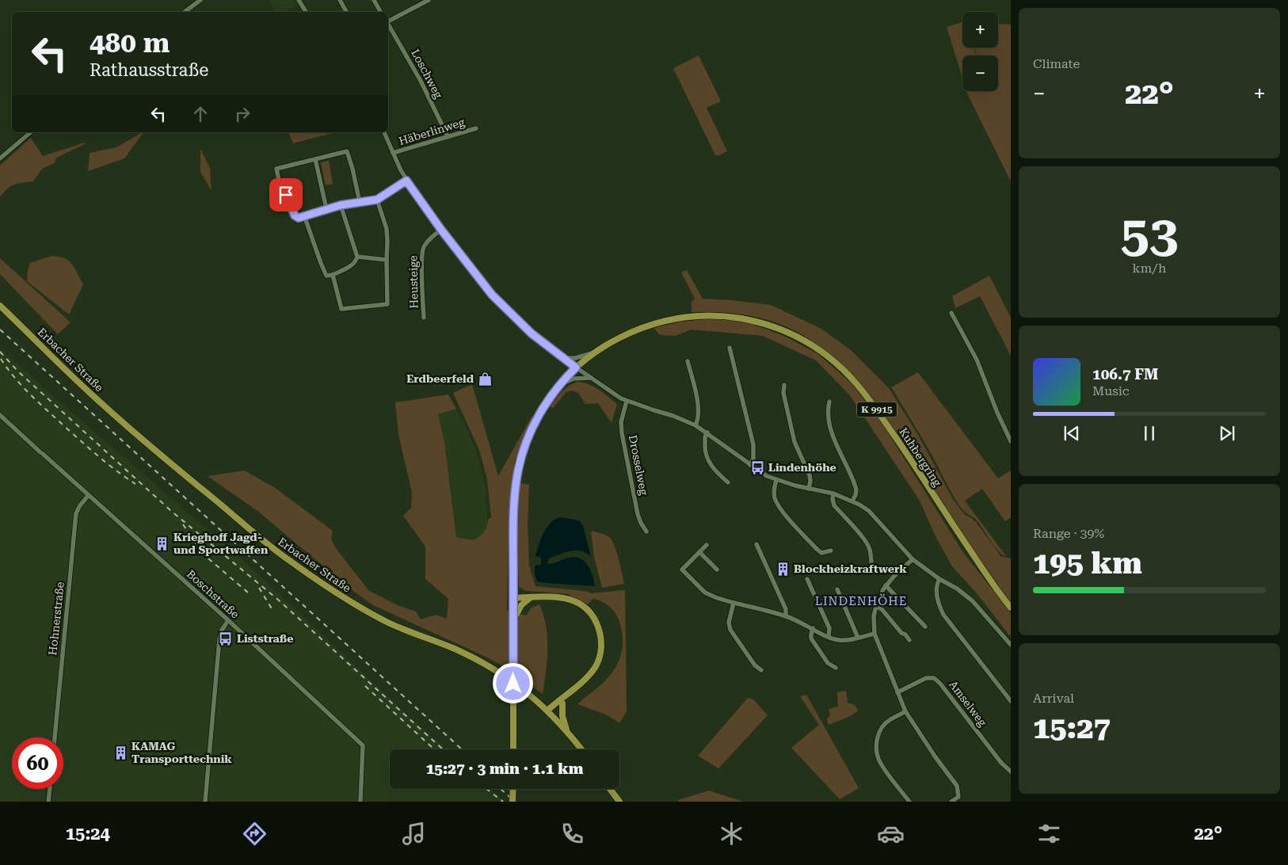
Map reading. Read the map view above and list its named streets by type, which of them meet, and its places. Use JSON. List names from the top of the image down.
{
  "streets": {
    "main road": ["Erbacher Straße", "K 9915", "Kuhbergring"],
    "street": [
      "Loschweg",
      "Häberlinweg",
      "Heusteige",
      "Drosselweg",
      "Boschstraße",
      "Hohnerstraße",
      "Amselweg"
    ]
  },
  "crossings": [
    ["Loschweg", "Häberlinweg"],
    ["Boschstraße", "Hohnerstraße"]
  ],
  "districts": ["LINDENHÖHE"],
  "places": {
    "shop": ["Erdbeerfeld"],
    "bus stop": ["Lindenhöhe", "Liststraße"],
    "building": ["Krieghoff Jagd- und Sportwaffen", "Blockheizkraftwerk", "KAMAG Transporttechnik"]
  },
  "page": {
    "tile": [
      "Climate",
      ["53", "km/h"],
      ["Range · 39%", "195 km"],
      ["Arrival", "15:27"]
    ],
    "map_buttons": ["+", "−"],
    "turn": ["480 m", "Rathausstraße"],
    "heat": ["−", "22°", "+"],
    "song": ["106.7 FM", "Music"],
    "limit": "60",
    "trip": "15:27 · 3 min · 1.1 km",
    "tabs": ["15:24", "22°"]
  }
}
